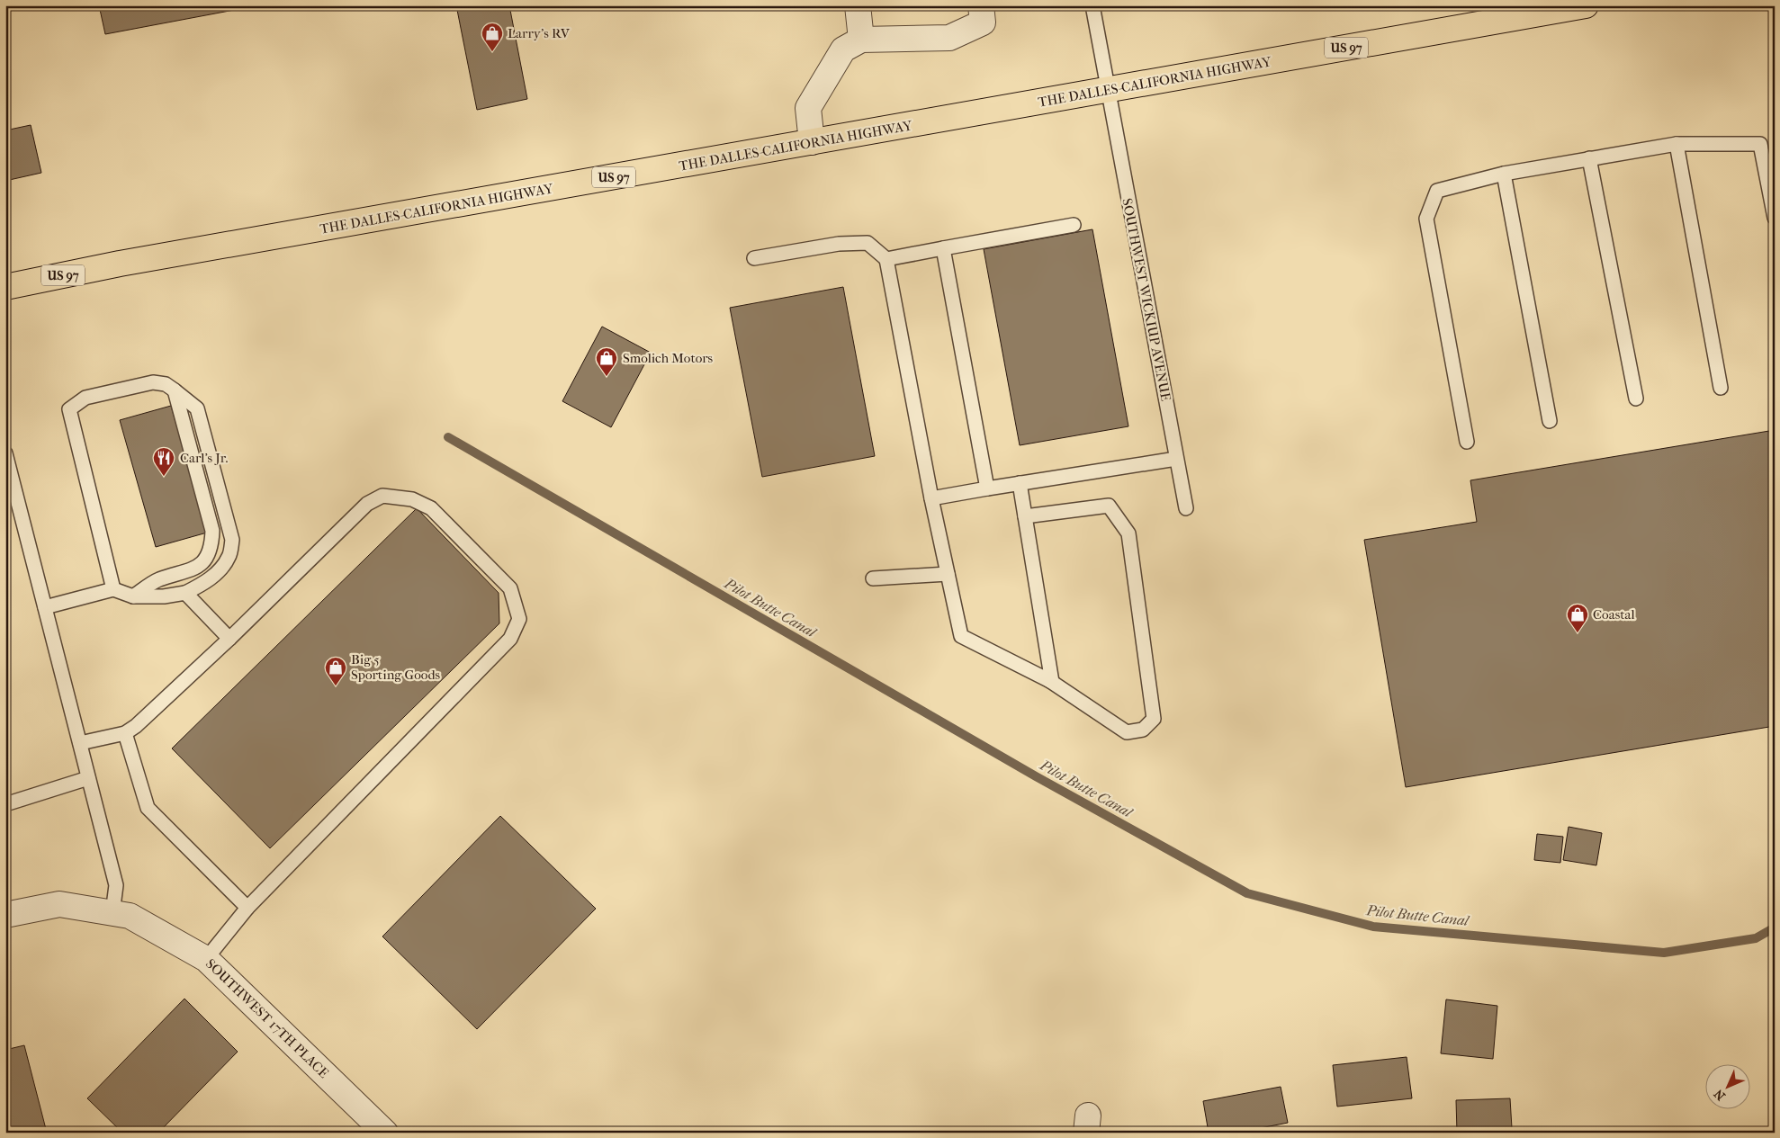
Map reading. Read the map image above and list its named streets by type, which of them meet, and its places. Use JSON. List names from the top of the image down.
{
  "streets": {
    "highway": ["US 97", "THE DALLES-CALIFORNIA HIGHWAY"],
    "street": ["SOUTHWEST 17TH PLACE"],
    "lane": ["SOUTHWEST WICKIUP AVENUE"]
  },
  "crossings": [
    ["THE DALLES-CALIFORNIA HIGHWAY", "SOUTHWEST WICKIUP AVENUE"]
  ],
  "water": ["Pilot Butte Canal"],
  "places": {
    "shop": [
      "Larry's RV",
      "Smolich Motors",
      "Coastal",
      "Big 5 Sporting Goods"
    ],
    "restaurant": ["Carl's Jr."]
  },
  "north": "bottom left"
}
